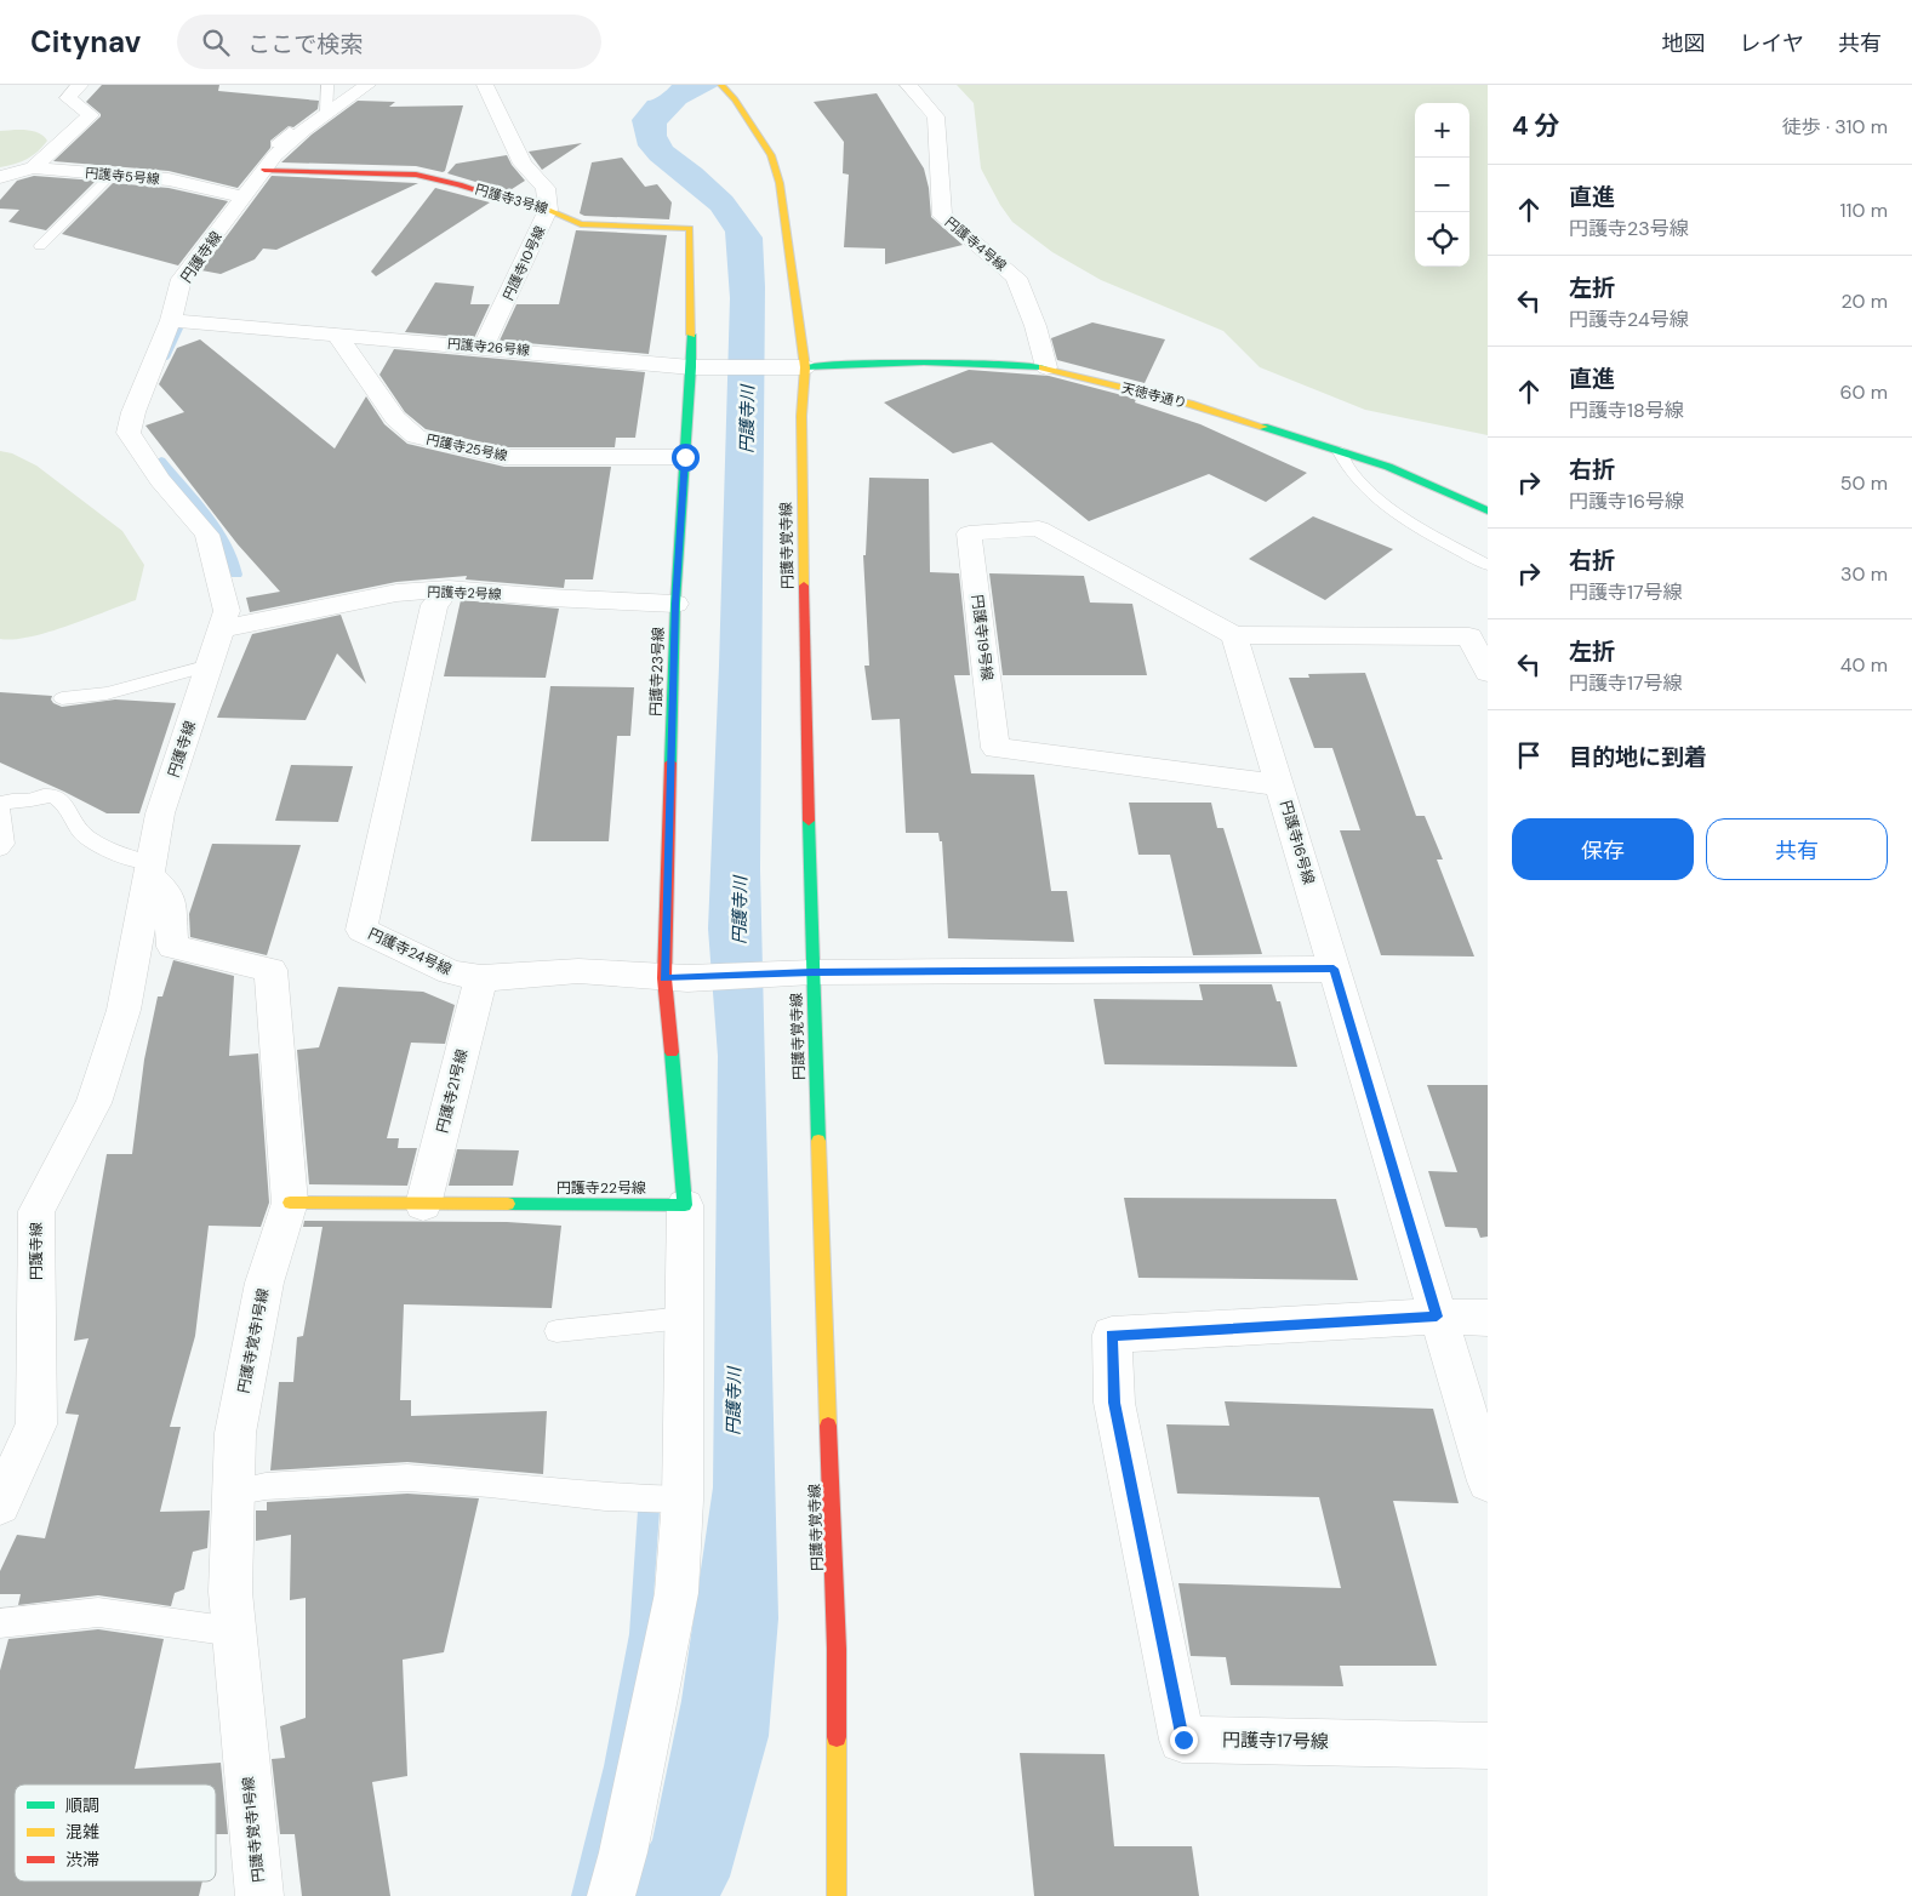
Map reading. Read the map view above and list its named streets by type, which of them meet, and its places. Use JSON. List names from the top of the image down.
{
  "streets": {
    "street": [
      "円護寺5号線",
      "円護寺3号線",
      "円護寺4号線",
      "円護寺線",
      "円護寺10号線",
      "円護寺26号線",
      "天徳寺通り",
      "円護寺25号線",
      "円護寺覚寺線",
      "円護寺2号線",
      "円護寺19号線",
      "円護寺23号線",
      "円護寺16号線",
      "円護寺24号線",
      "円護寺21号線",
      "円護寺22号線",
      "円護寺覚寺1号線",
      "円護寺17号線"
    ]
  },
  "crossings": [
    ["円護寺5号線", "円護寺線"],
    ["円護寺3号線", "円護寺線"],
    ["円護寺3号線", "円護寺10号線"],
    ["円護寺3号線", "円護寺26号線"],
    ["円護寺3号線", "円護寺23号線"],
    ["円護寺4号線", "天徳寺通り"],
    ["円護寺線", "円護寺26号線"],
    ["円護寺線", "円護寺2号線"],
    ["円護寺線", "円護寺覚寺1号線"],
    ["円護寺10号線", "円護寺26号線"],
    ["円護寺26号線", "天徳寺通り"],
    ["円護寺26号線", "円護寺25号線"],
    ["円護寺26号線", "円護寺覚寺線"],
    ["円護寺26号線", "円護寺23号線"],
    ["天徳寺通り", "円護寺覚寺線"],
    ["円護寺25号線", "円護寺23号線"],
    ["円護寺覚寺線", "円護寺24号線"],
    ["円護寺2号線", "円護寺23号線"],
    ["円護寺2号線", "円護寺24号線"],
    ["円護寺19号線", "円護寺16号線"],
    ["円護寺23号線", "円護寺24号線"],
    ["円護寺16号線", "円護寺24号線"],
    ["円護寺16号線", "円護寺17号線"],
    ["円護寺24号線", "円護寺21号線"],
    ["円護寺21号線", "円護寺22号線"],
    ["円護寺22号線", "円護寺覚寺1号線"]
  ],
  "water": ["円護寺川"],
  "legend": ["順調", "混雑", "渋滞"],
  "page": {
    "header": "Citynav",
    "search": "ここで検索",
    "nav": ["地図", "レイヤ", "共有"],
    "heading": ["4 分", "徒歩 · 310 m"],
    "map_buttons": ["+", "−"],
    "list": [
      ["直進", "円護寺23号線", "110 m"],
      ["左折", "円護寺24号線", "20 m"],
      ["直進", "円護寺18号線", "60 m"],
      ["右折", "円護寺16号線", "50 m"],
      ["右折", "円護寺17号線", "30 m"],
      ["左折", "円護寺17号線", "40 m"],
      "目的地に到着"
    ],
    "buttons": ["保存", "共有"]
  }
}
